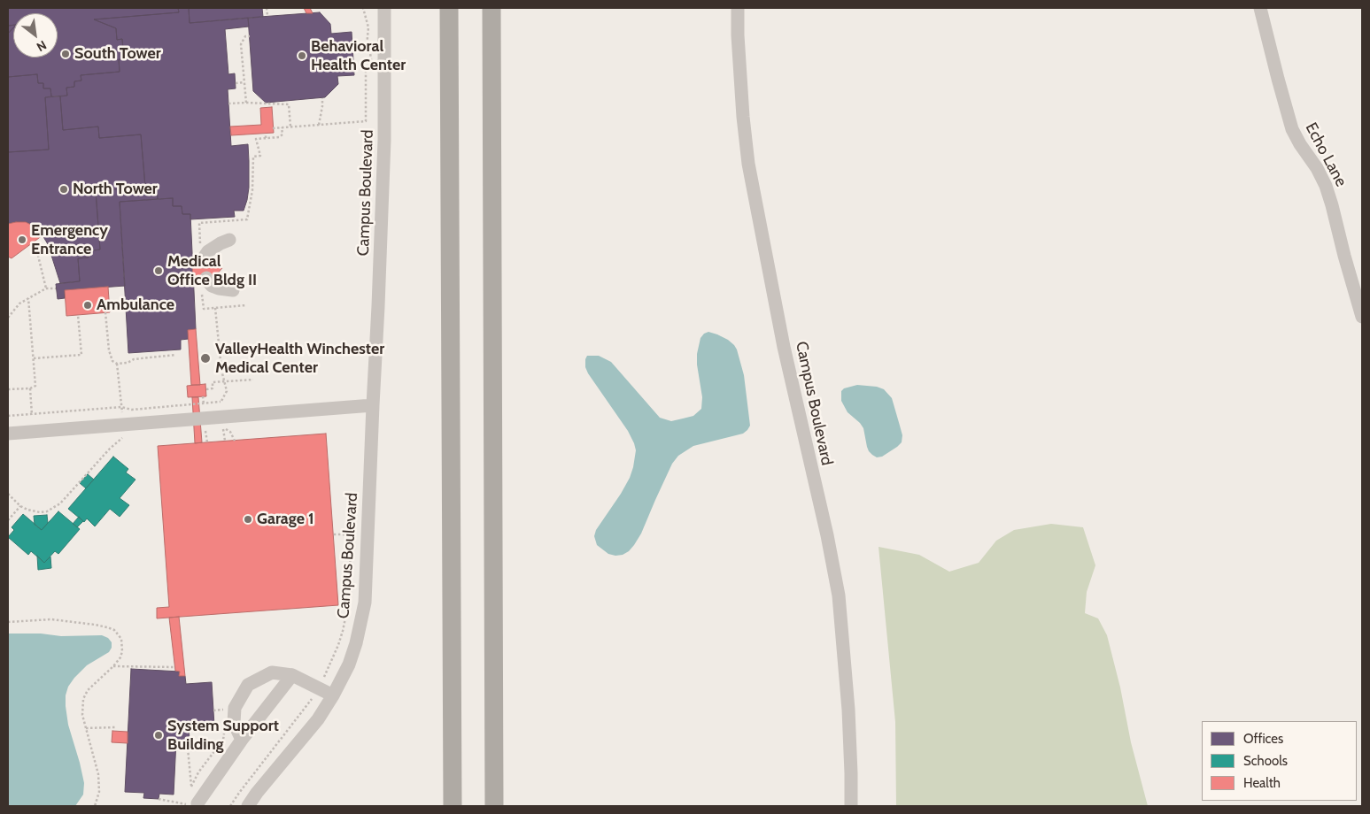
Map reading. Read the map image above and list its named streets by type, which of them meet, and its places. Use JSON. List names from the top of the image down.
{
  "streets": {
    "street": ["Echo Lane", "Campus Boulevard"]
  },
  "places": [
    "South Tower",
    "Behavioral Health Center",
    "North Tower",
    "Emergency Entrance",
    "Medical Office Bldg II",
    "Ambulance",
    "ValleyHealth Winchester Medical Center",
    "Garage 1",
    "System Support Building"
  ],
  "legend": ["Offices", "Schools", "Health"],
  "north": "bottom right"
}
